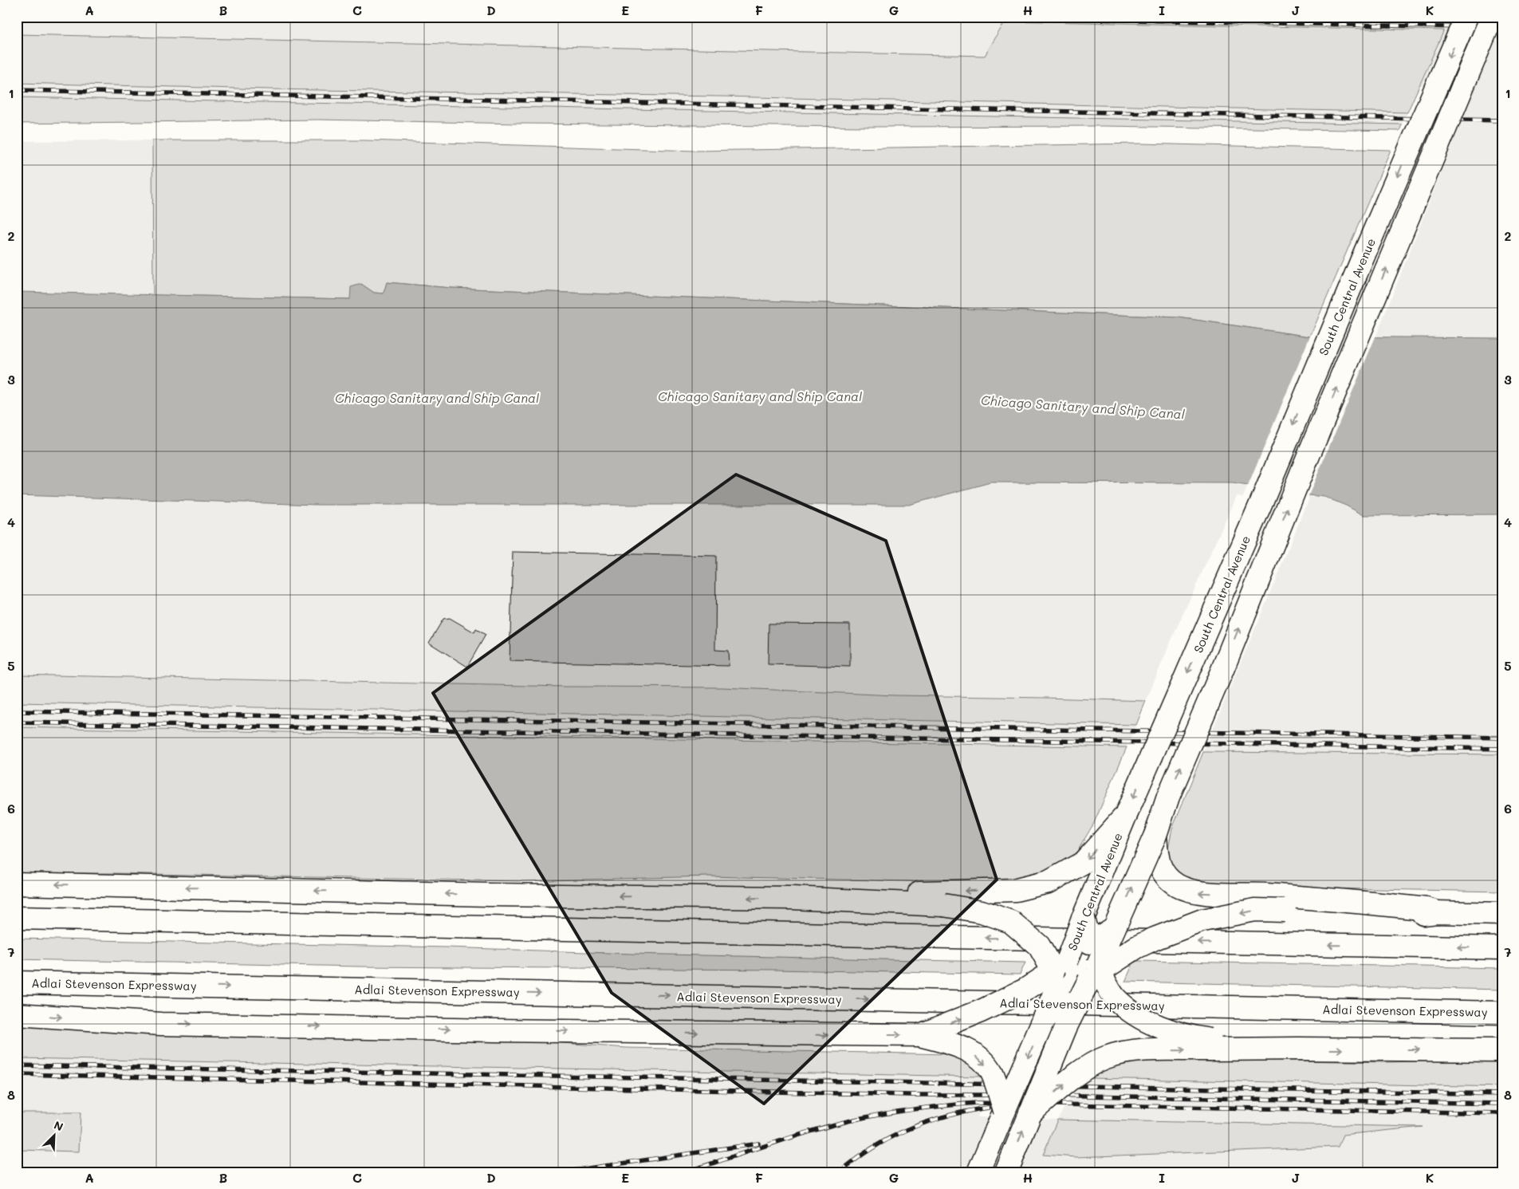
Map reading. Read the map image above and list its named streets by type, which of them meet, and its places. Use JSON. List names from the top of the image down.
{
  "streets": {
    "main road": ["South Central Avenue", "Adlai Stevenson Expressway"]
  },
  "water": ["Chicago Sanitary and Ship Canal"],
  "north": "top right",
  "grid": {
    "columns": [
      "A",
      "B",
      "C",
      "D",
      "E",
      "F",
      "G",
      "H",
      "I",
      "J",
      "K"
    ],
    "rows": [
      "1",
      "2",
      "3",
      "4",
      "5",
      "6",
      "7",
      "8"
    ]
  }
}
